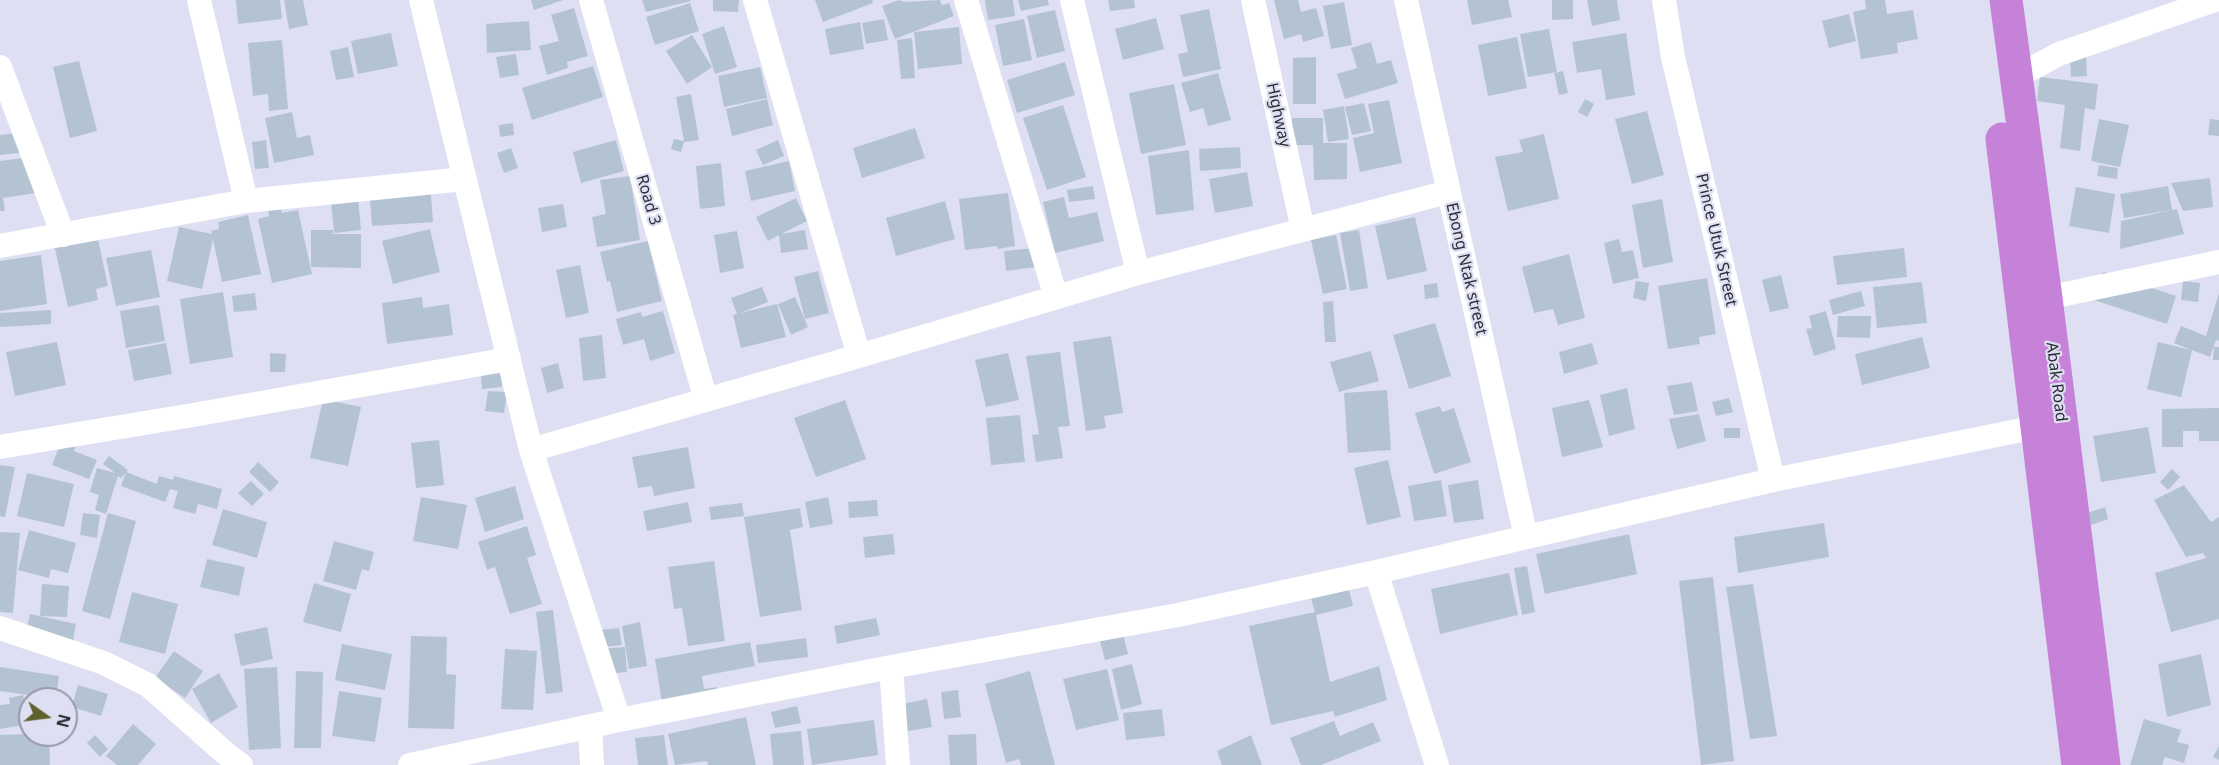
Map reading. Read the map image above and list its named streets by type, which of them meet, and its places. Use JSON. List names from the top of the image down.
{
  "streets": {
    "highway": ["Abak Road"],
    "street": [
      "Highway",
      "Road 3",
      "Prince Utuk Street",
      "Ebong Ntak street"
    ]
  },
  "north": "right"
}
